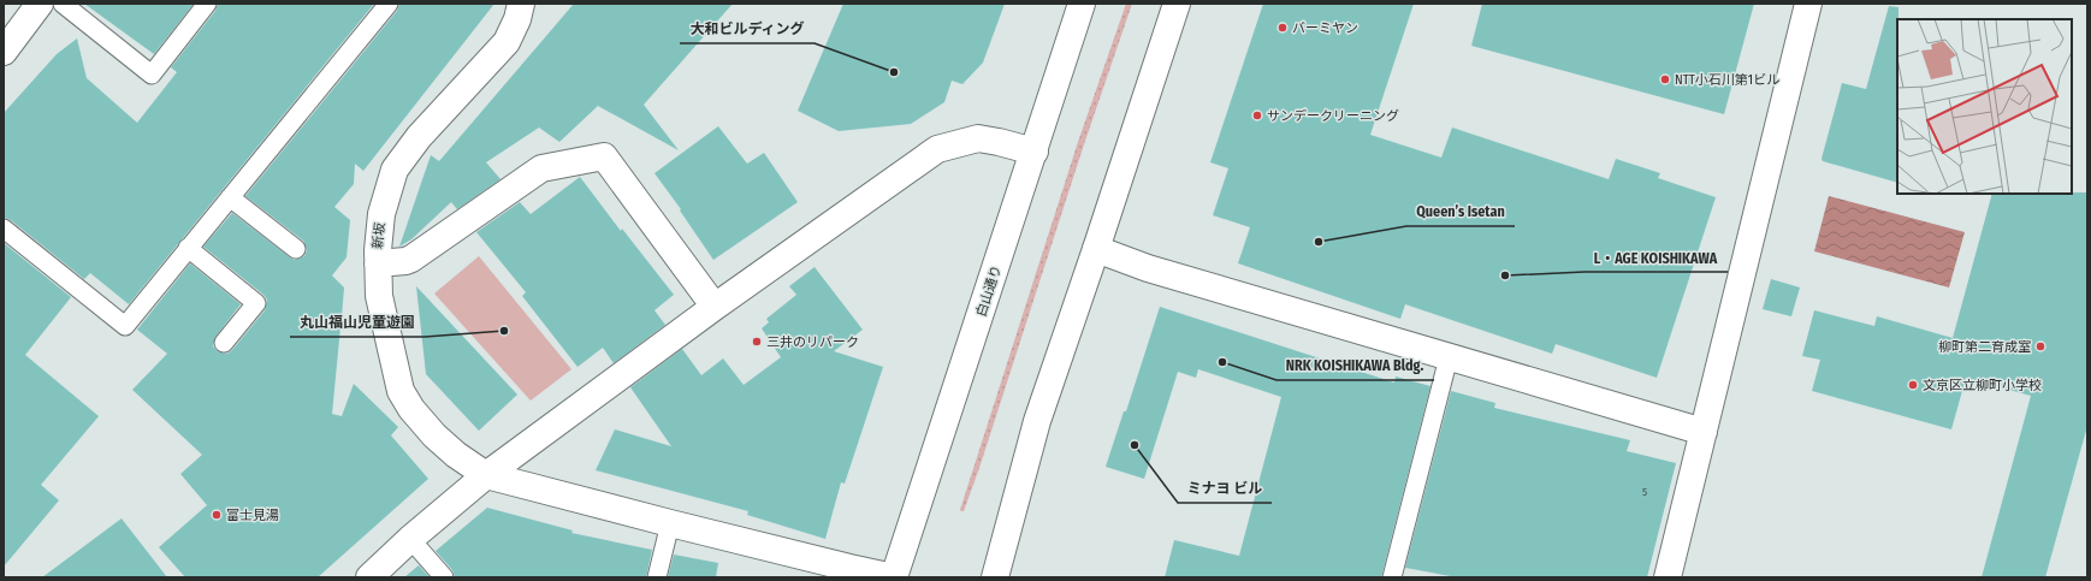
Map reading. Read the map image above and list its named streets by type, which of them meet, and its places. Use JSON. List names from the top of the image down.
{
  "streets": {
    "street": ["新坂", "白山通り"]
  },
  "crossings": [
    ["新坂", "白山通り"]
  ],
  "places": [
    "バーミヤン",
    "大和ビルディング",
    "NTT小石川第1ビル",
    "サンデークリーニング",
    "Queen’s Isetan",
    "L・AGE KOISHIKAWA",
    "丸山福山児童遊園",
    "三井のリパーク",
    "柳町第二育成室",
    "NRK KOISHIKAWA Bldg.",
    "文京区立柳町小学校",
    "ミナヨ ビル",
    "富士見湯"
  ],
  "house_numbers": ["5"]
}
